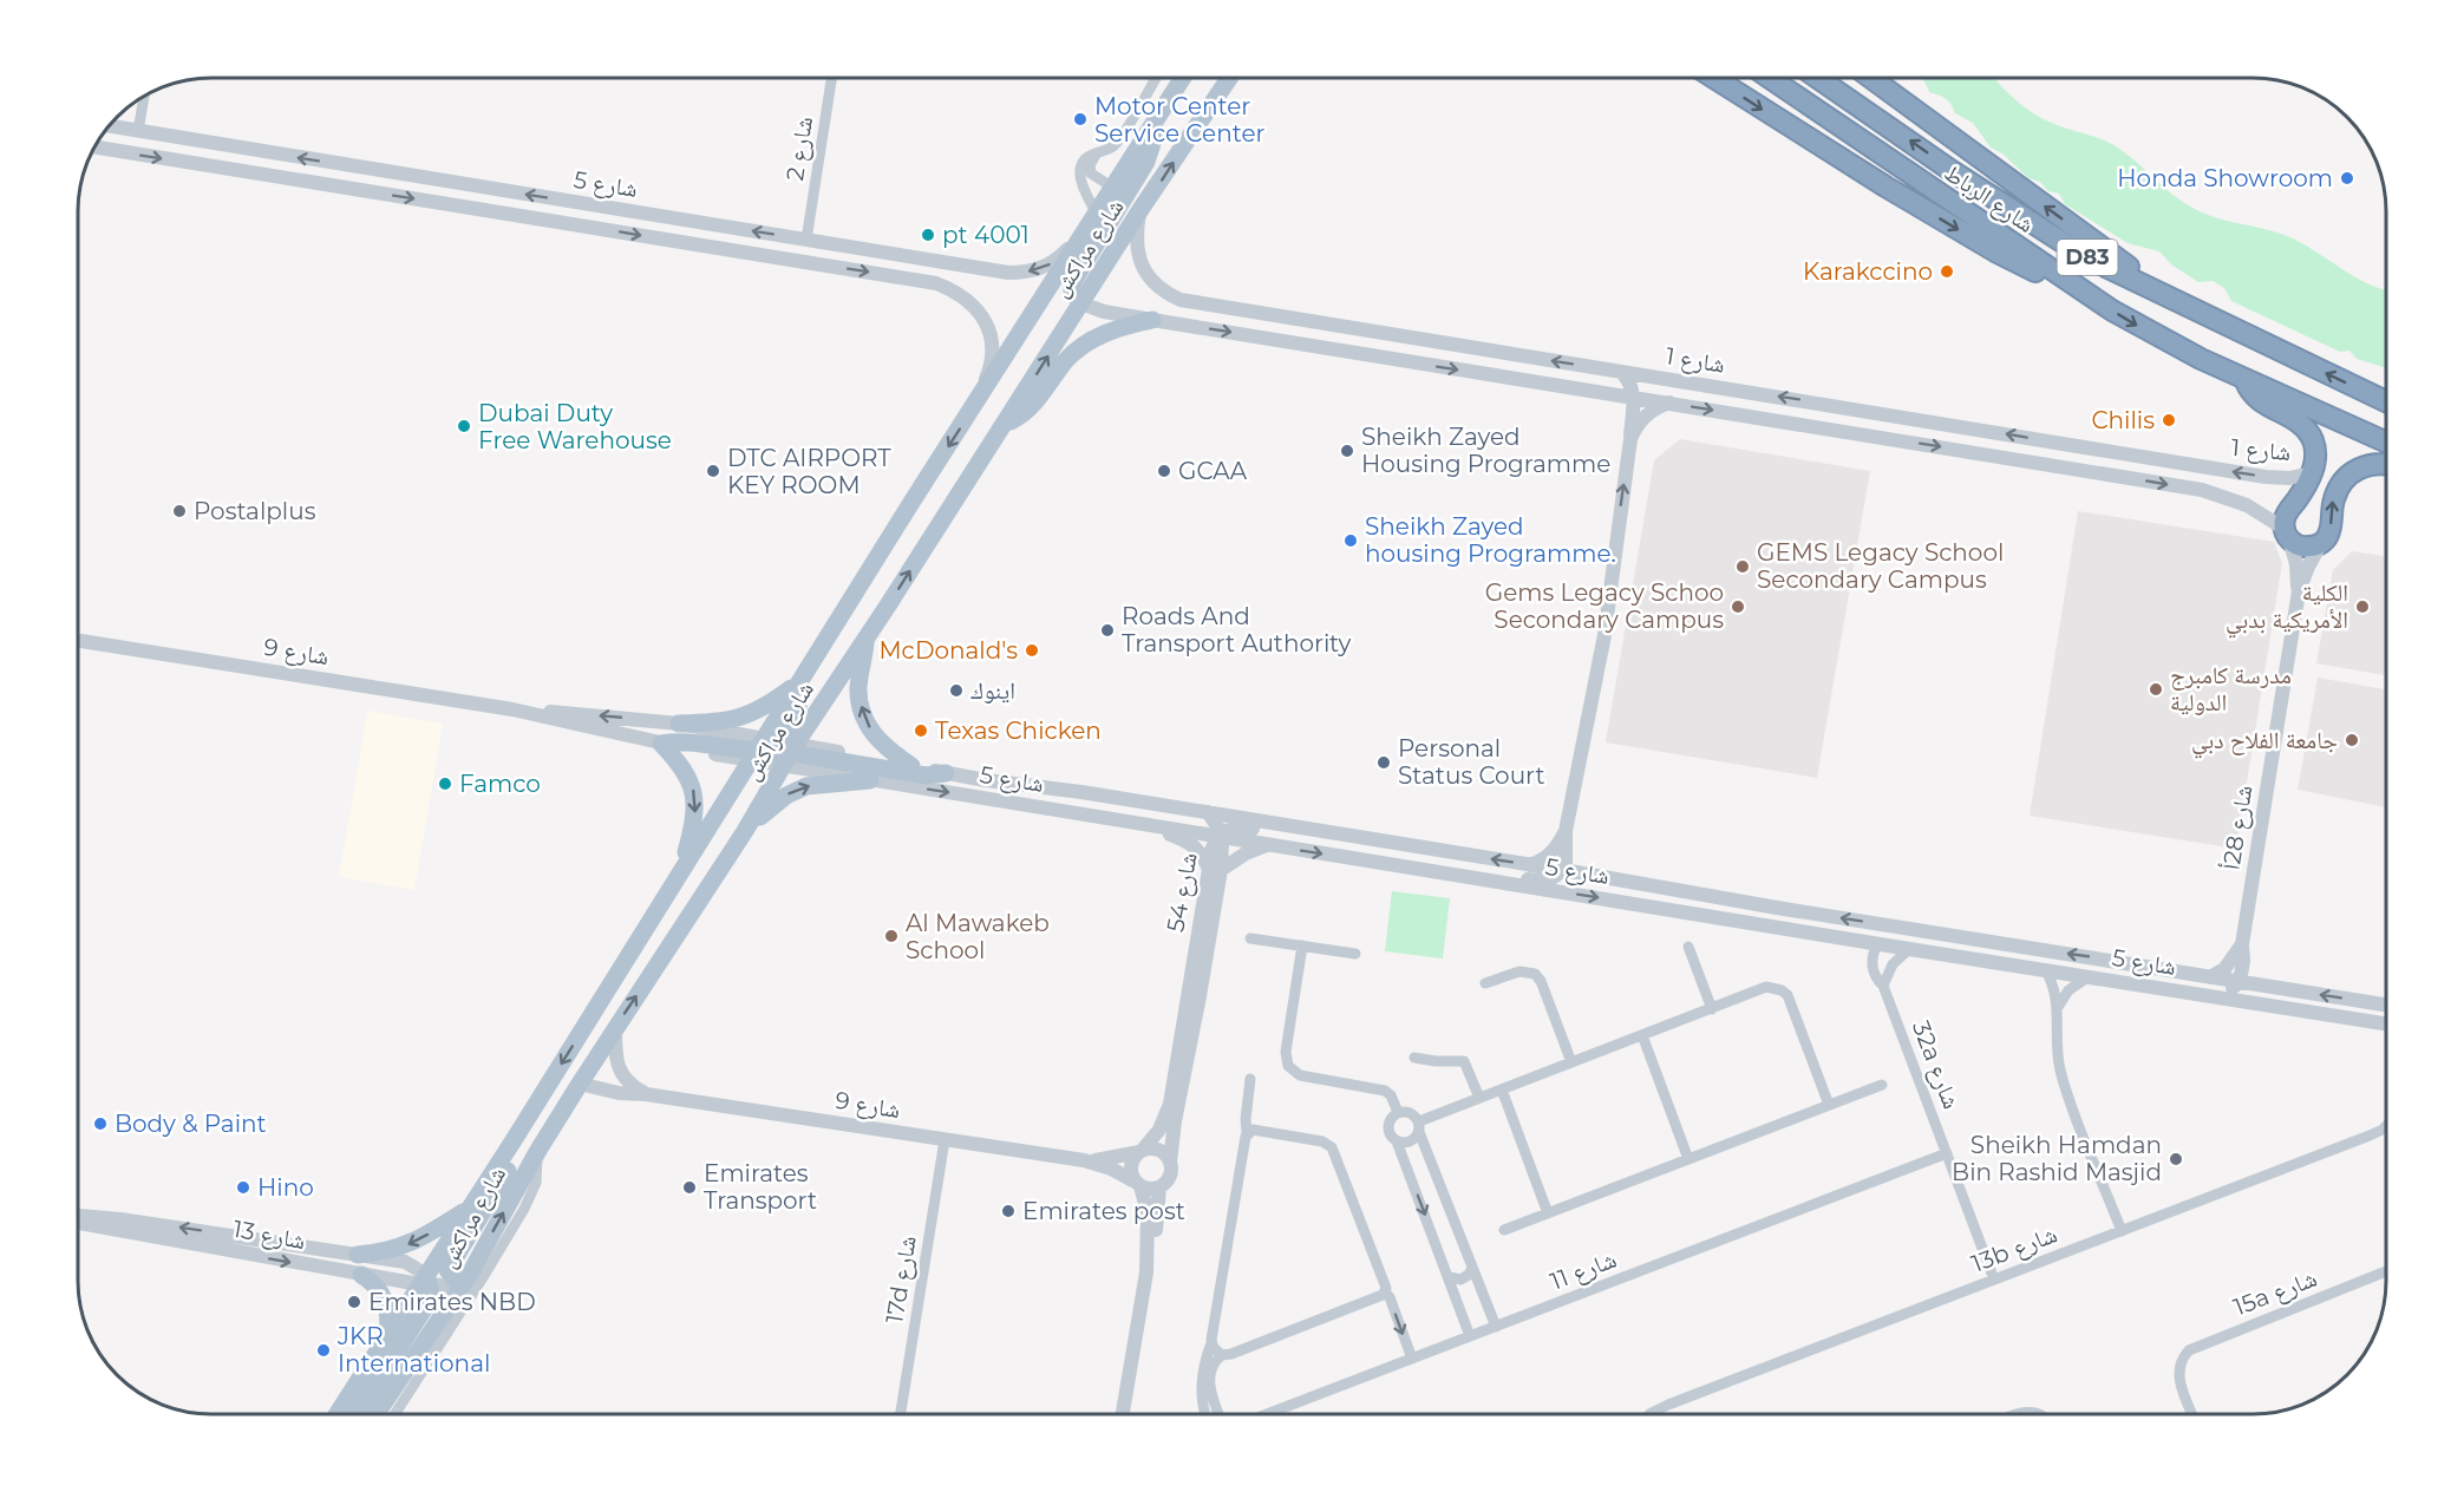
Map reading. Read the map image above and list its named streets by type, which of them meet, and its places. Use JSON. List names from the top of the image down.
{
  "streets": {
    "highway": ["شارع الرباط", "D83"],
    "main road": ["شارع مراكش"],
    "street": [
      "شارع 2",
      "شارع 5",
      "شارع 1",
      "شارع 9",
      "شارع 28أ",
      "شارع 54",
      "32a شارع",
      "شارع 13",
      "13b شارع",
      "شارع 11",
      "17d شارع",
      "15a شارع"
    ]
  },
  "crossings": [
    ["شارع 2", "شارع 5"],
    ["شارع 5", "شارع مراكش"],
    ["شارع 5", "شارع 9"],
    ["شارع 5", "شارع 28أ"],
    ["شارع 5", "شارع 54"],
    ["شارع 5", "32a شارع"],
    ["شارع مراكش", "شارع 1"],
    ["شارع مراكش", "شارع 9"],
    ["شارع مراكش", "شارع 13"],
    ["شارع 1", "شارع 28أ"],
    ["شارع 9", "شارع 54"],
    ["شارع 9", "17d شارع"],
    ["32a شارع", "13b شارع"],
    ["32a شارع", "شارع 11"]
  ],
  "places": [
    "Motor Center Service Center",
    "Honda Showroom",
    "pt 4001",
    "Karakccino",
    "Chilis",
    "Dubai Duty Free Warehouse",
    "Sheikh Zayed Housing Programme",
    "DTC AIRPORT KEY ROOM",
    "GCAA",
    "Postalplus",
    "Sheikh Zayed housing Programme.",
    "GEMS Legacy School Secondary Campus",
    "Gems Legacy Schoo Secondary Campus",
    "الكلية الأمريكية بدبي",
    "Roads And Transport Authority",
    "McDonald's",
    "مدرسة كامبرج الدولية",
    "اينوك",
    "Texas Chicken",
    "جامعة الفلاح دبي",
    "Personal Status Court",
    "Famco",
    "Al Mawakeb School",
    "Body & Paint",
    "Sheikh Hamdan Bin Rashid Masjid",
    "Hino",
    "Emirates Transport",
    "Emirates post",
    "Emirates NBD",
    "JKR International"
  ]
}
